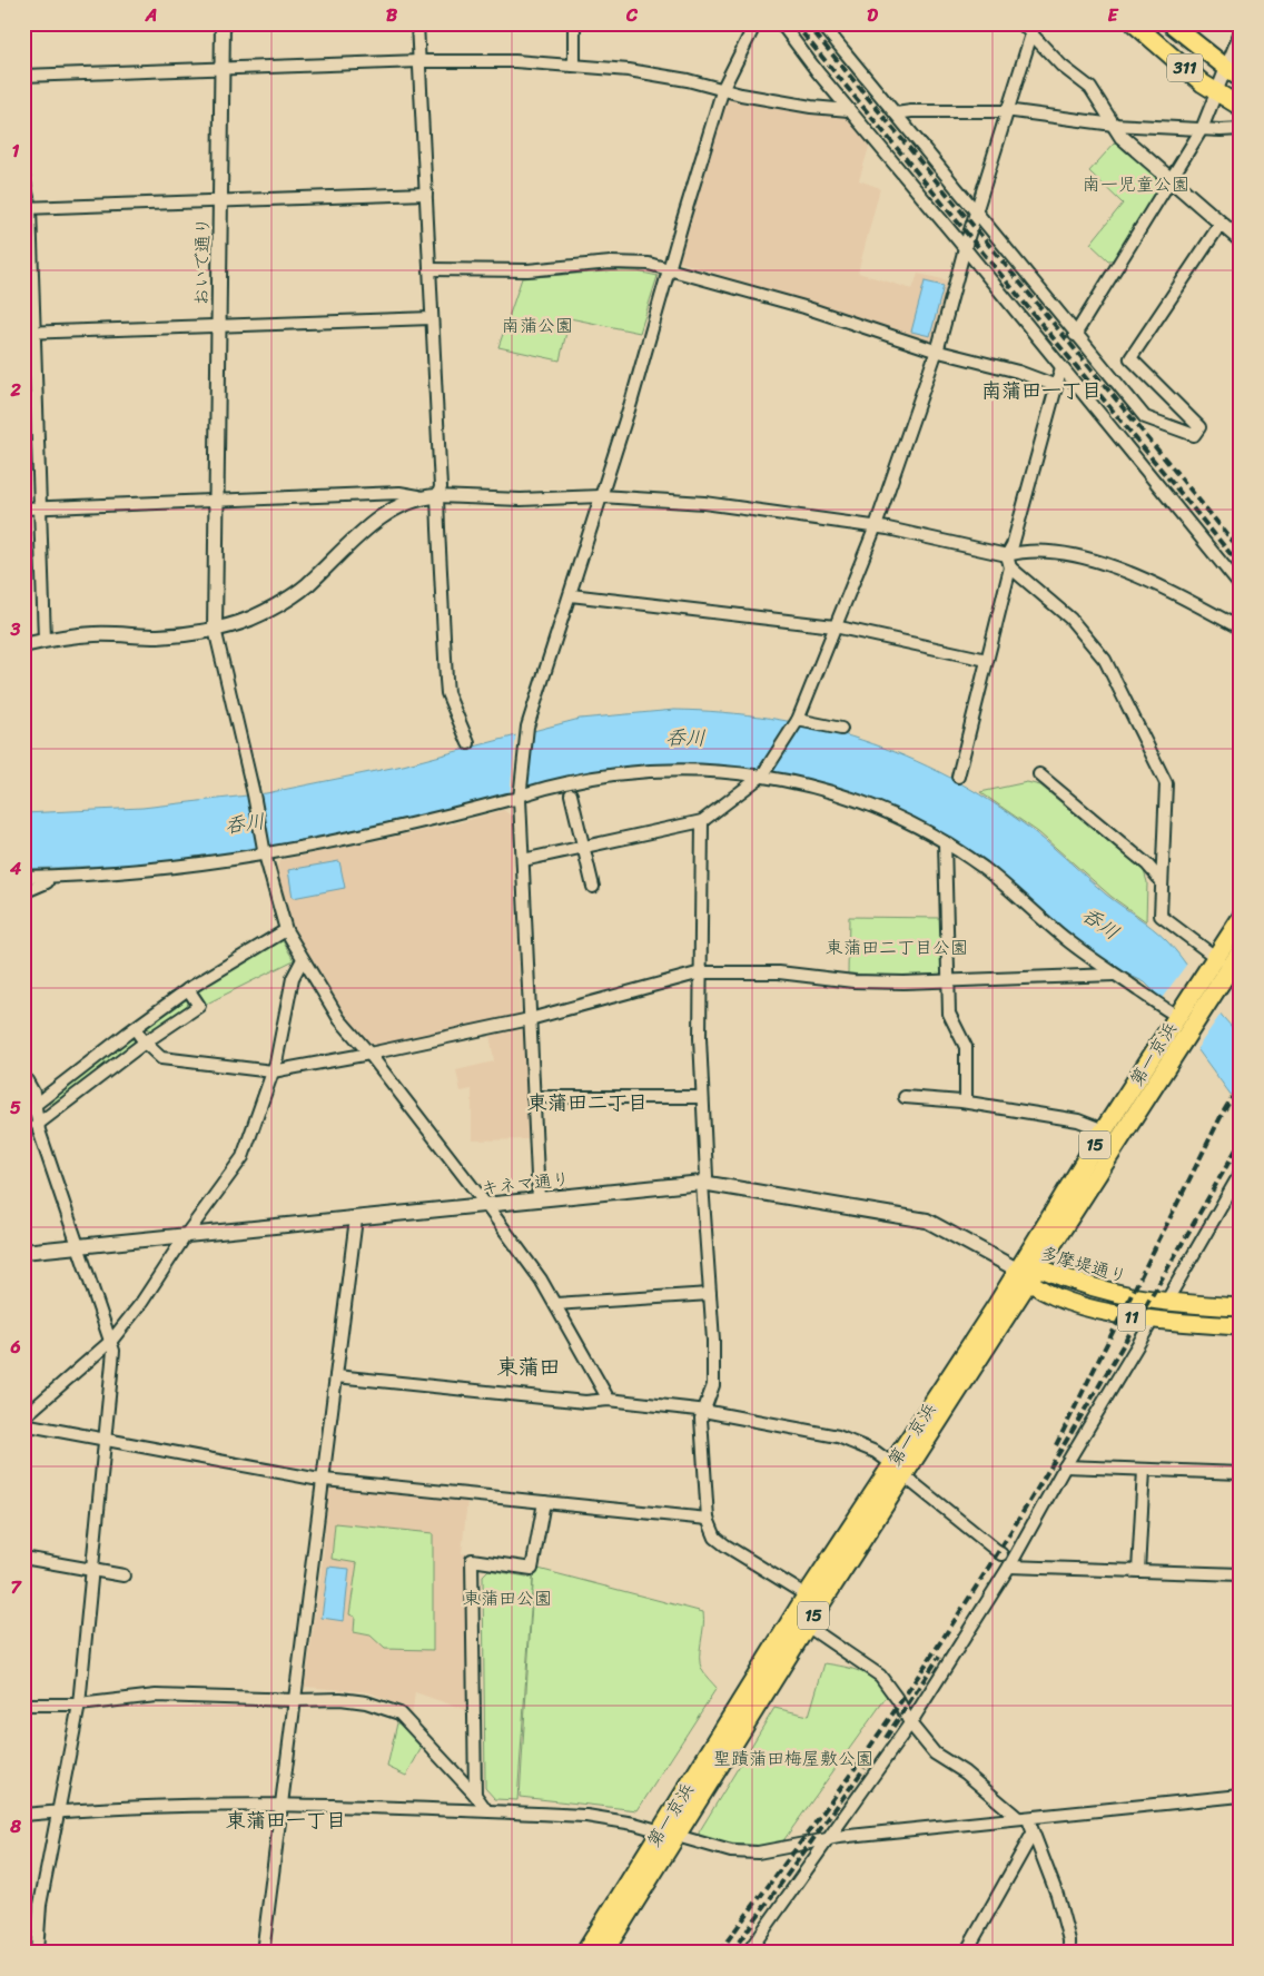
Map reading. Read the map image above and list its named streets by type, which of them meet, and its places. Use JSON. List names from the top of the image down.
{
  "streets": {
    "highway": ["第一京浜", "15"],
    "main road": ["311", "多摩堤通り", "11"],
    "street": ["おいで通り", "キネマ通り"]
  },
  "crossings": [
    ["第一京浜", "キネマ通り"],
    ["第一京浜", "多摩堤通り"],
    ["キネマ通り", "多摩堤通り"]
  ],
  "districts": [
    "南蒲田一丁目",
    "東蒲田二丁目",
    "東蒲田",
    "東蒲田一丁目"
  ],
  "water": ["呑川"],
  "parks": [
    "南一児童公園",
    "南蒲公園",
    "東蒲田二丁目公園",
    "東蒲田公園",
    "聖蹟蒲田梅屋敷公園"
  ],
  "grid": {
    "columns": [
      "A",
      "B",
      "C",
      "D",
      "E"
    ],
    "rows": [
      "1",
      "2",
      "3",
      "4",
      "5",
      "6",
      "7",
      "8"
    ]
  }
}
